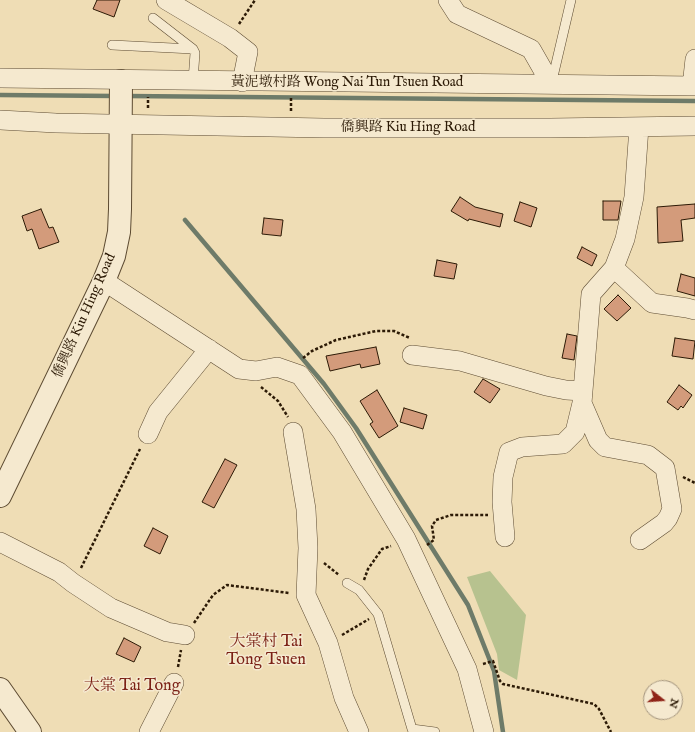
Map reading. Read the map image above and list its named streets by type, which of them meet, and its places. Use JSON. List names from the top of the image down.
{
  "streets": {
    "street": ["黃泥墩村路 Wong Nai Tun Tsuen Road", "僑興路 Kiu Hing Road"]
  },
  "crossings": [
    ["黃泥墩村路 Wong Nai Tun Tsuen Road", "僑興路 Kiu Hing Road"]
  ],
  "districts": ["大棠村 Tai Tong Tsuen", "大棠 Tai Tong"],
  "north": "right"
}
